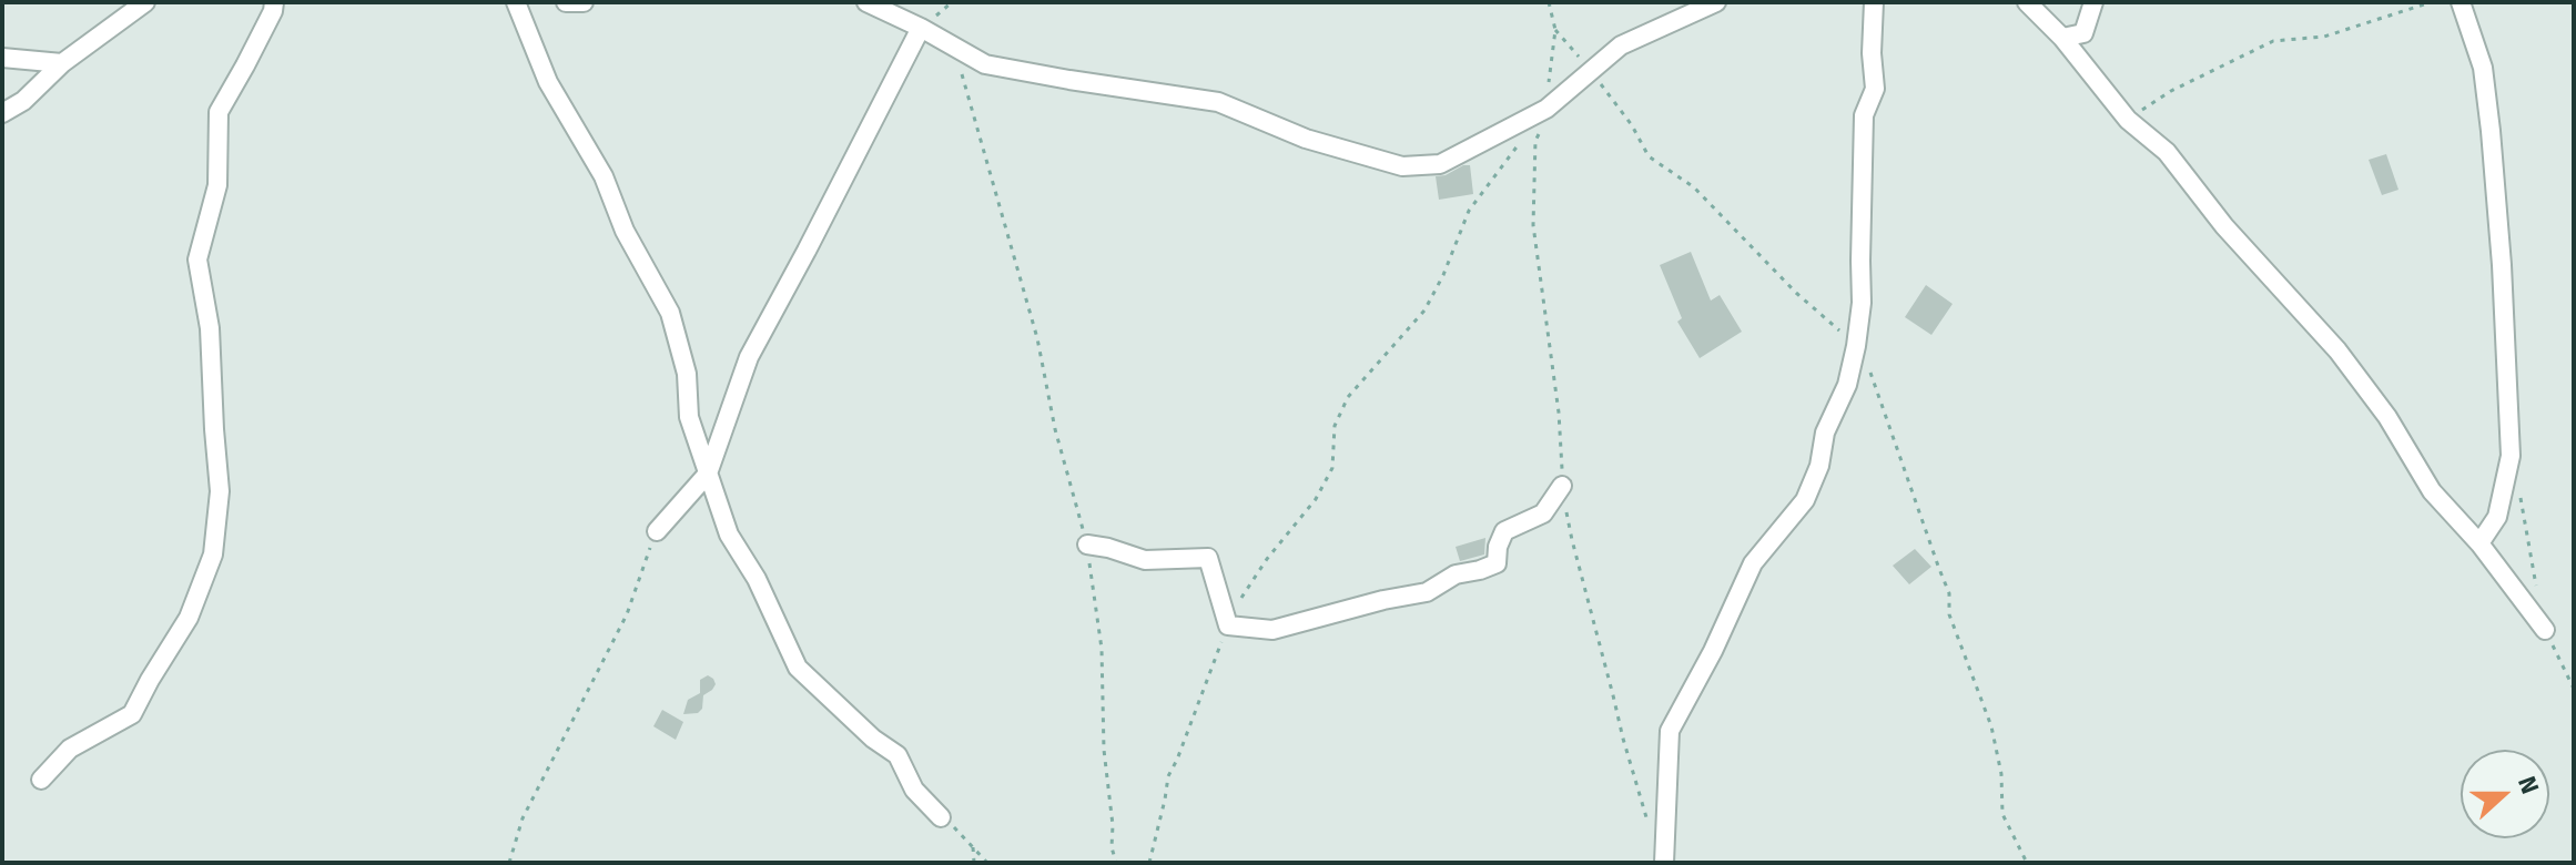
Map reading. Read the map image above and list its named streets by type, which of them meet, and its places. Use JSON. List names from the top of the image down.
{
  "north": "right"
}
